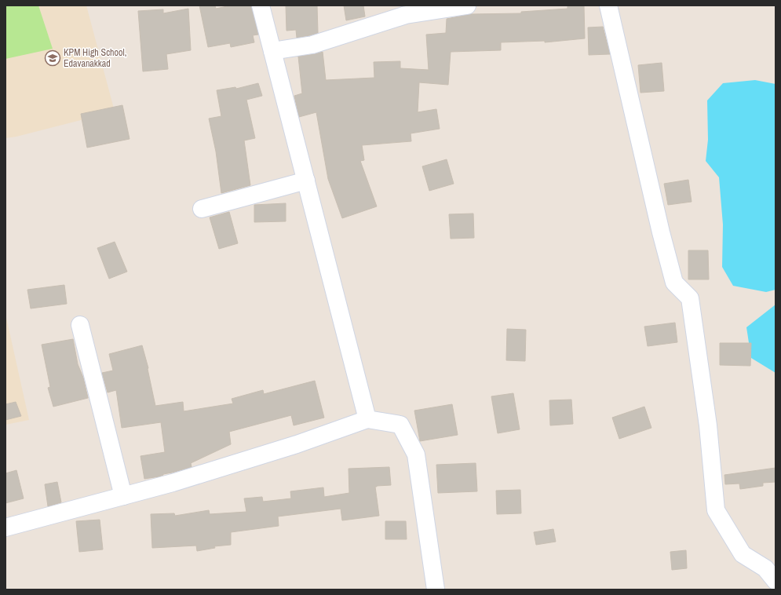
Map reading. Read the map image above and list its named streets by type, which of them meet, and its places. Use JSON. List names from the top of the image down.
{
  "places": {
    "school or university": ["KPM High School, Edavanakkad"]
  }
}
